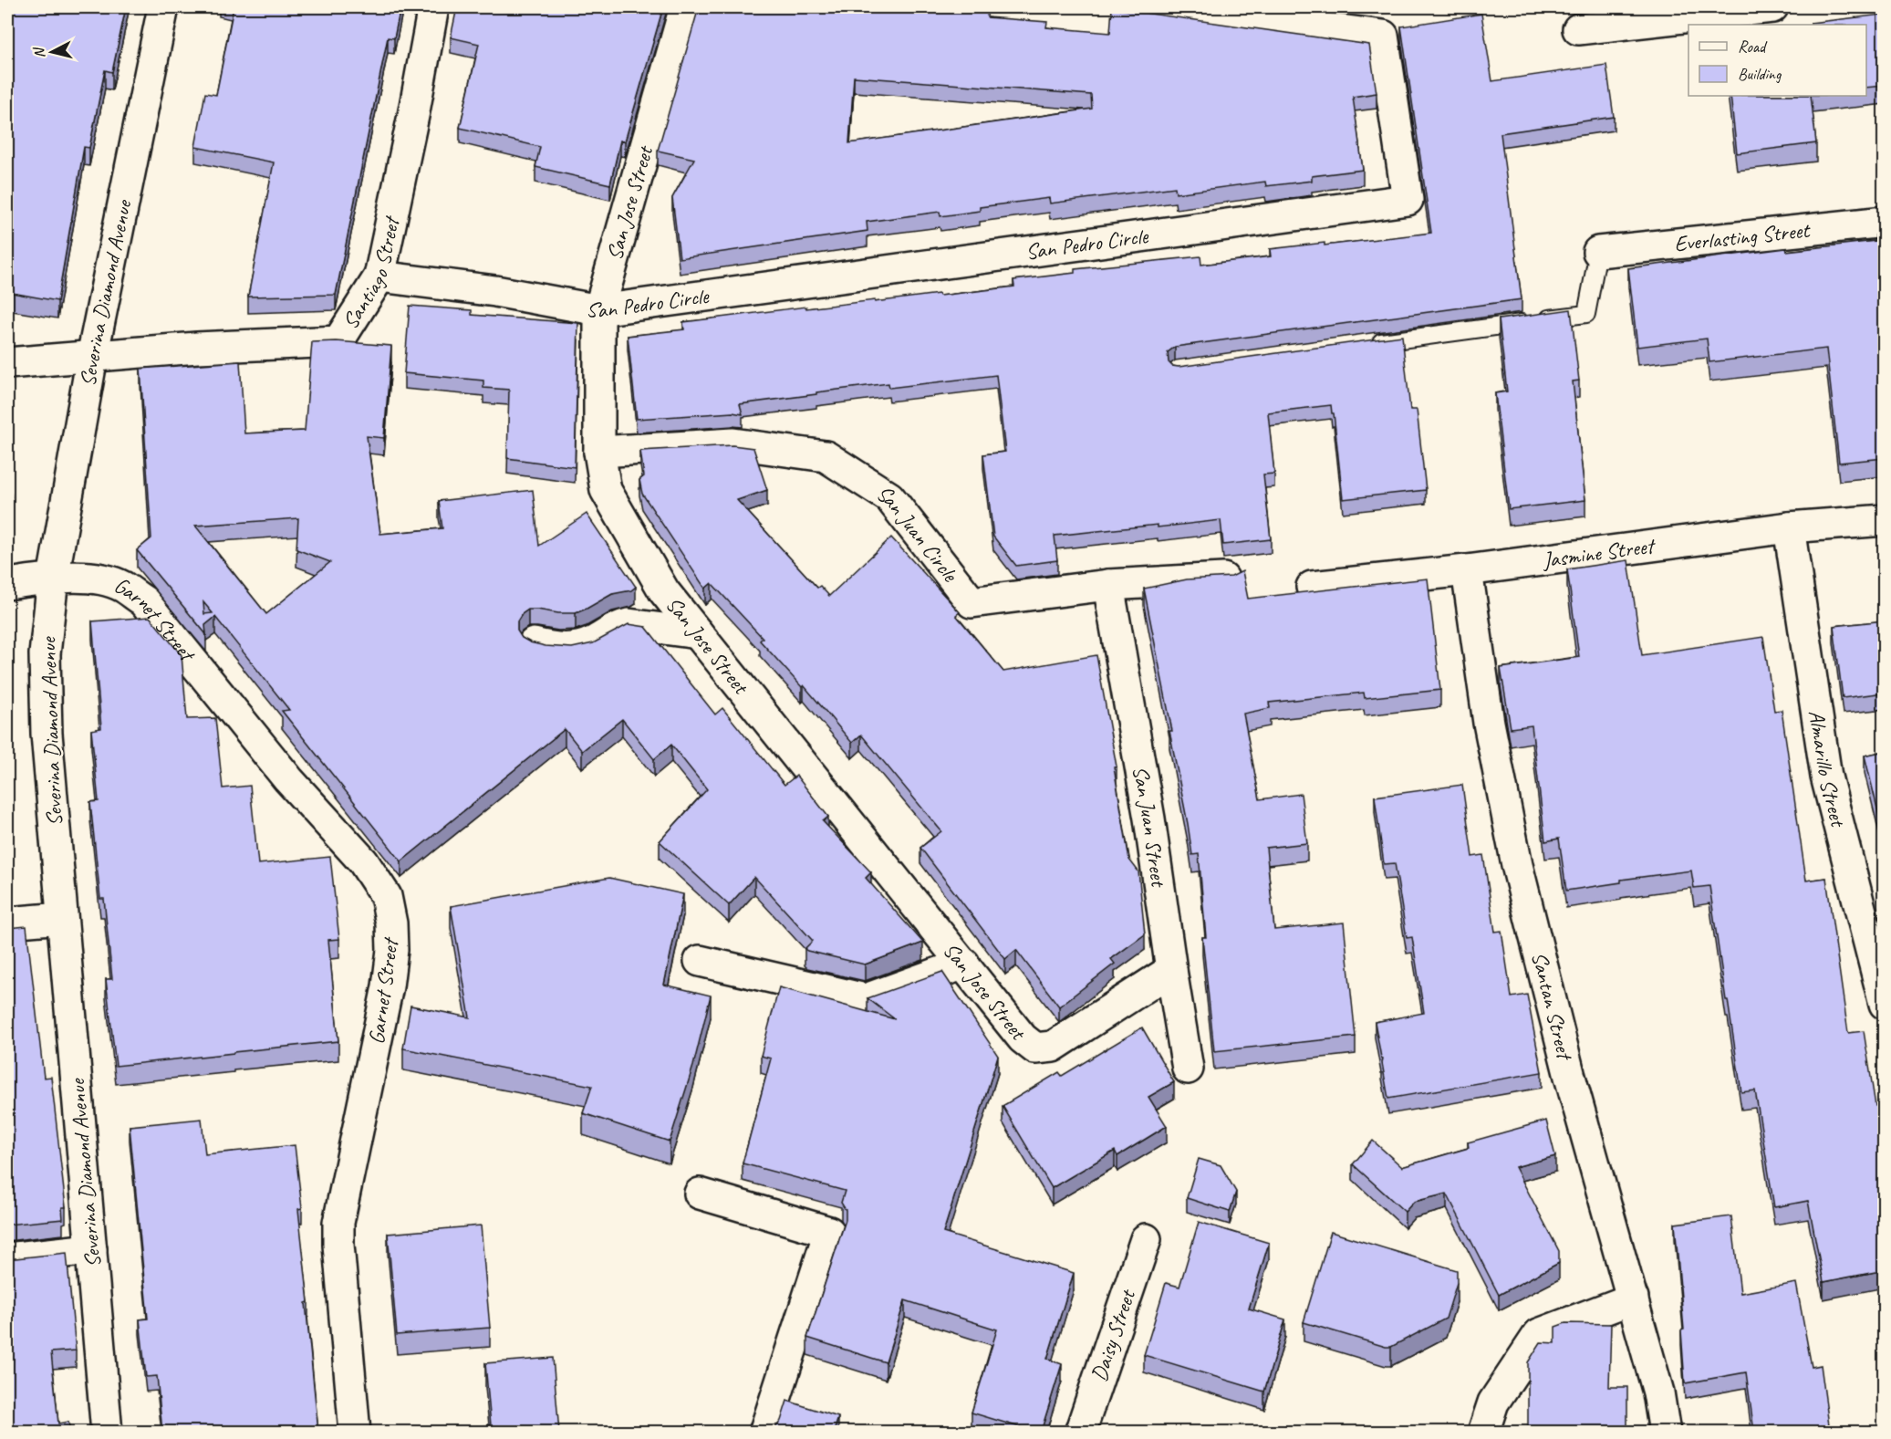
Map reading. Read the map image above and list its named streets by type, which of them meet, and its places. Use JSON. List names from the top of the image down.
{
  "streets": {
    "street": [
      "San Jose Street",
      "Everlasting Street",
      "San Pedro Circle",
      "Santiago Street",
      "Severina Diamond Avenue",
      "San Juan Circle",
      "Jasmine Street",
      "Garnet Street",
      "Almarillo Street",
      "San Juan Street",
      "Santan Street",
      "Daisy Street"
    ]
  },
  "crossings": [
    ["San Jose Street", "San Pedro Circle"],
    ["San Jose Street", "San Juan Circle"],
    ["San Jose Street", "San Juan Street"],
    ["San Pedro Circle", "Santiago Street"],
    ["Santiago Street", "Severina Diamond Avenue"],
    ["Severina Diamond Avenue", "Garnet Street"],
    ["San Juan Circle", "San Juan Street"],
    ["Jasmine Street", "Almarillo Street"],
    ["Jasmine Street", "Santan Street"]
  ],
  "legend": ["Road", "Building"],
  "north": "left"
}
